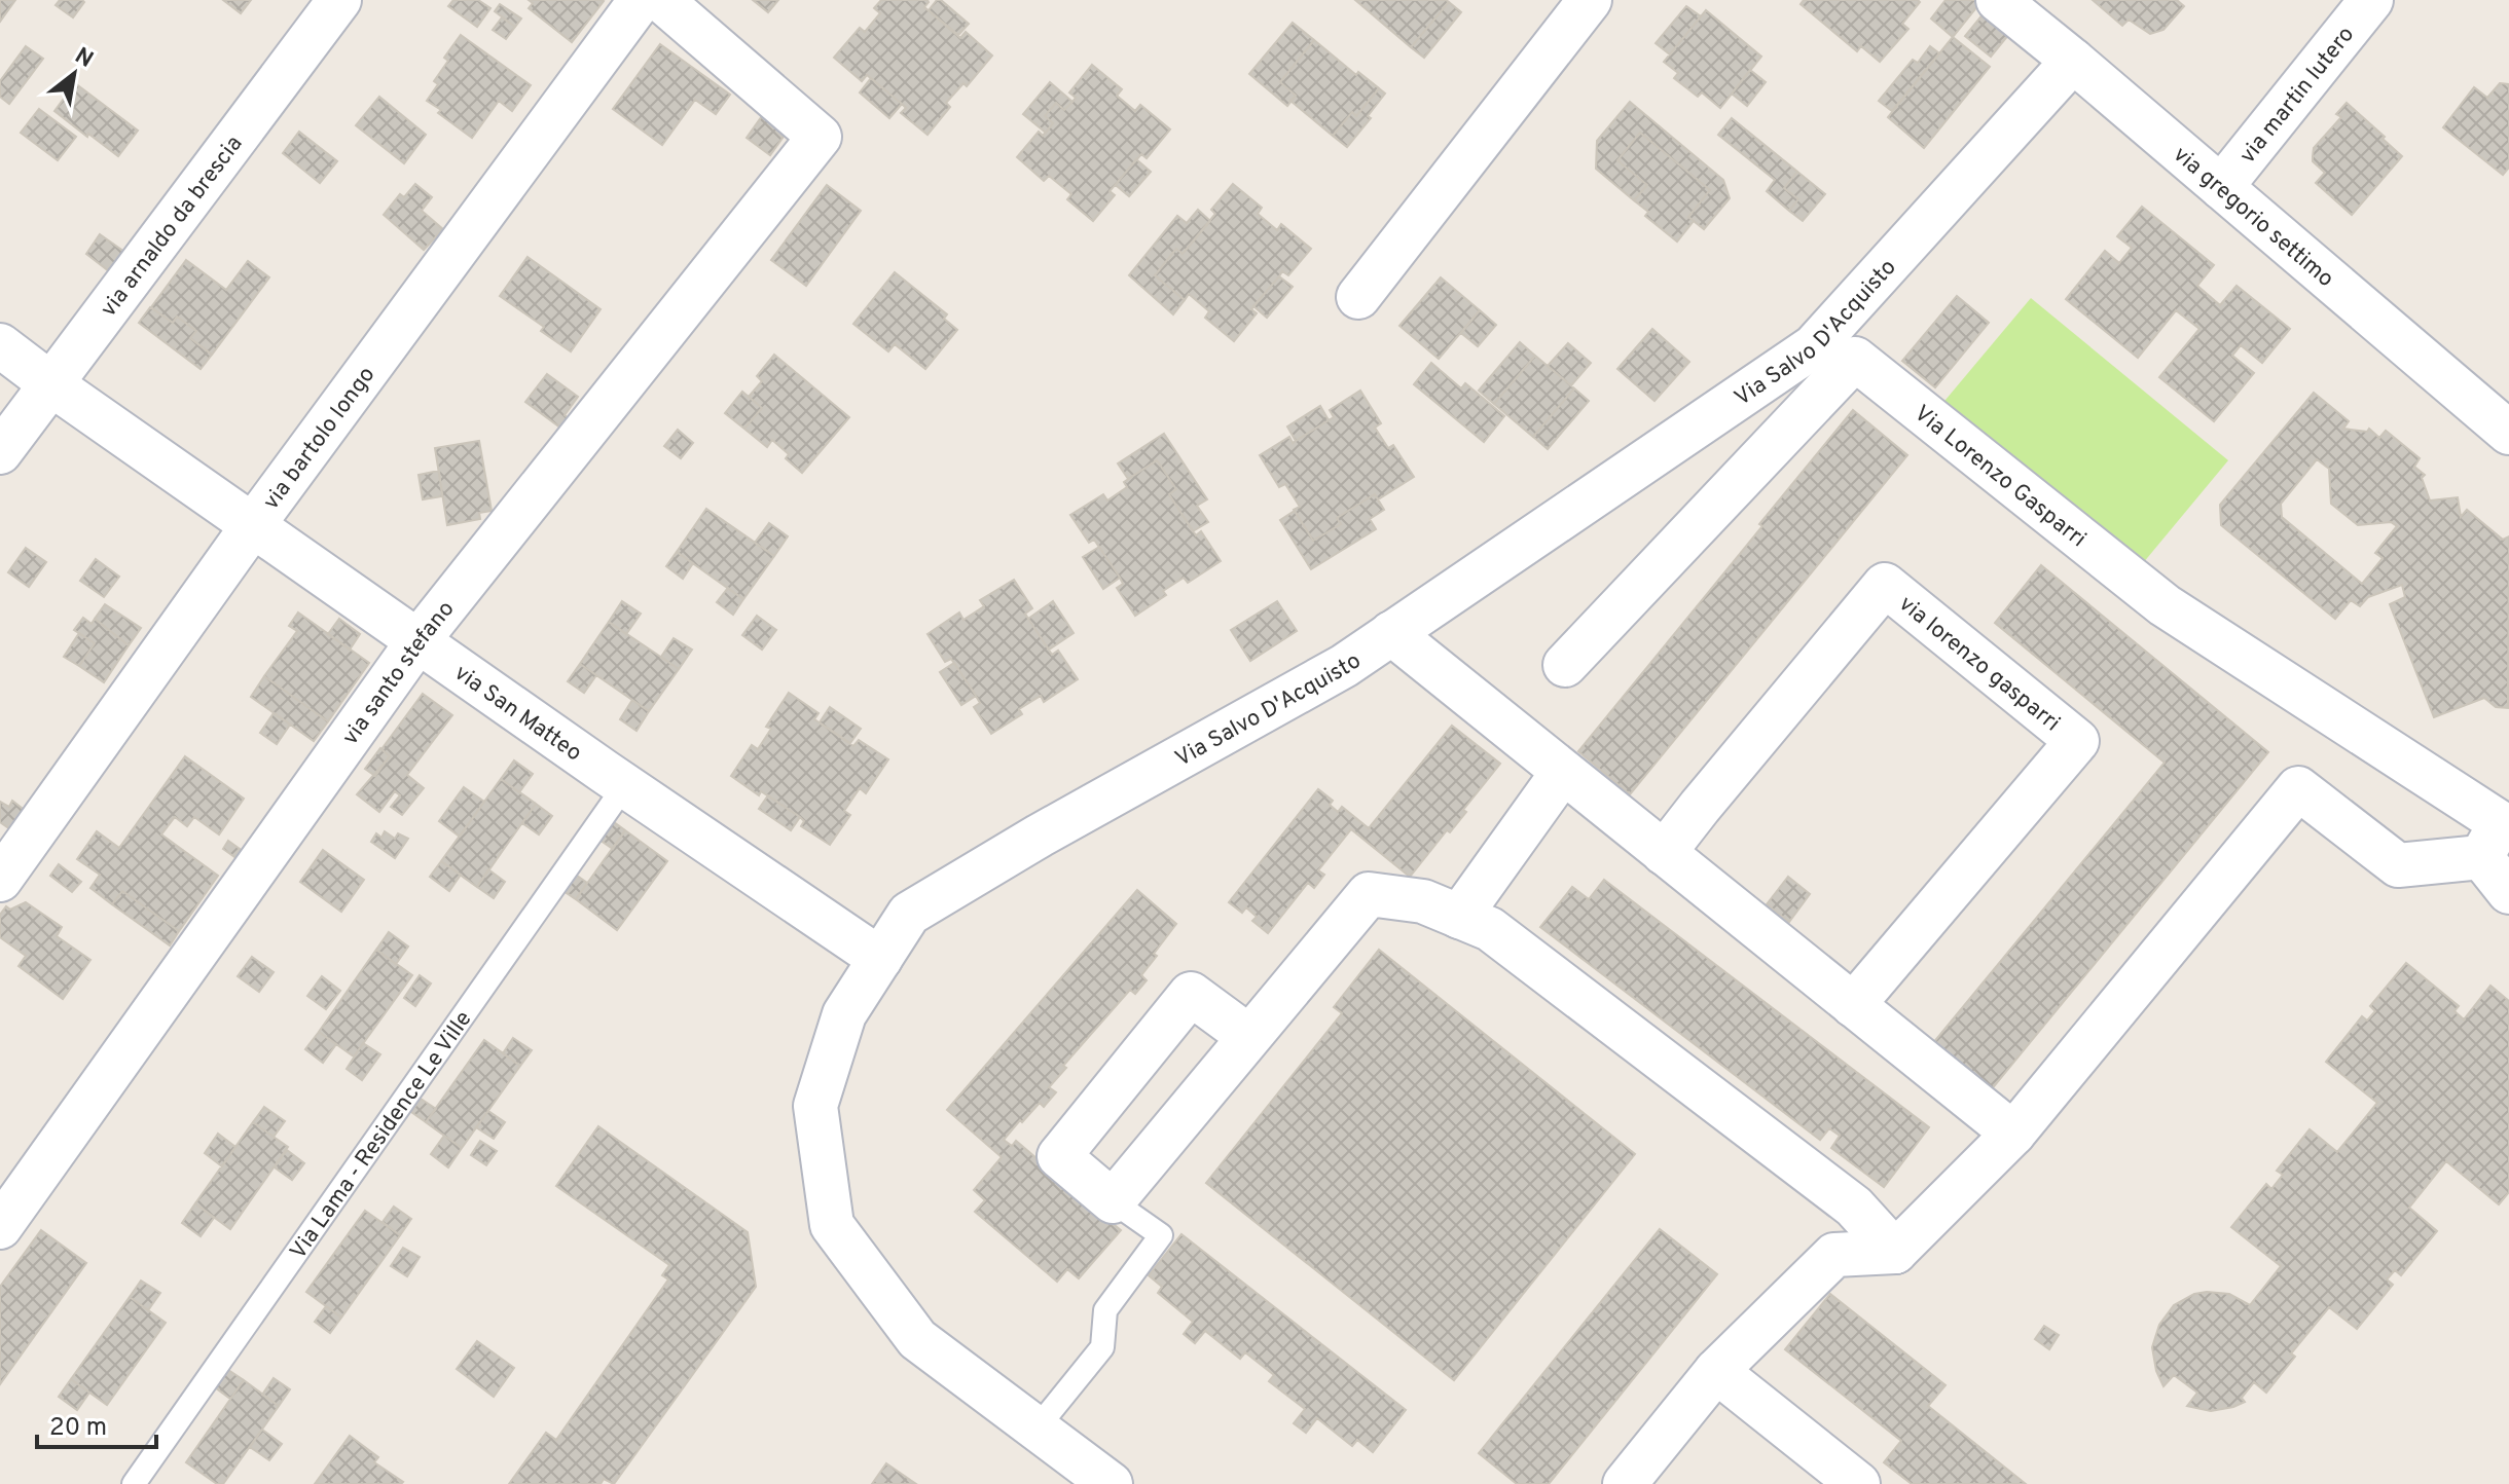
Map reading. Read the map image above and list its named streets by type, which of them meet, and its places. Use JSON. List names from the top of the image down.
{
  "streets": {
    "street": [
      "via martin lutero",
      "via gregorio settimo",
      "via arnaldo da brescia",
      "Via Salvo D'Acquisto",
      "via bartolo longo",
      "Via Lorenzo Gasparri",
      "via lorenzo gasparri",
      "via santo stefano",
      "via San Matteo"
    ],
    "lane": ["Via Lama - Residence Le Ville"]
  },
  "crossings": [
    ["via martin lutero", "via gregorio settimo"],
    ["via gregorio settimo", "Via Salvo D'Acquisto"],
    ["via arnaldo da brescia", "via San Matteo"],
    ["Via Salvo D'Acquisto", "via San Matteo"],
    ["via bartolo longo", "via San Matteo"],
    ["via santo stefano", "via San Matteo"],
    ["via San Matteo", "Via Lama - Residence Le Ville"]
  ],
  "scale_bar": "20 m",
  "north": "top right"
}
